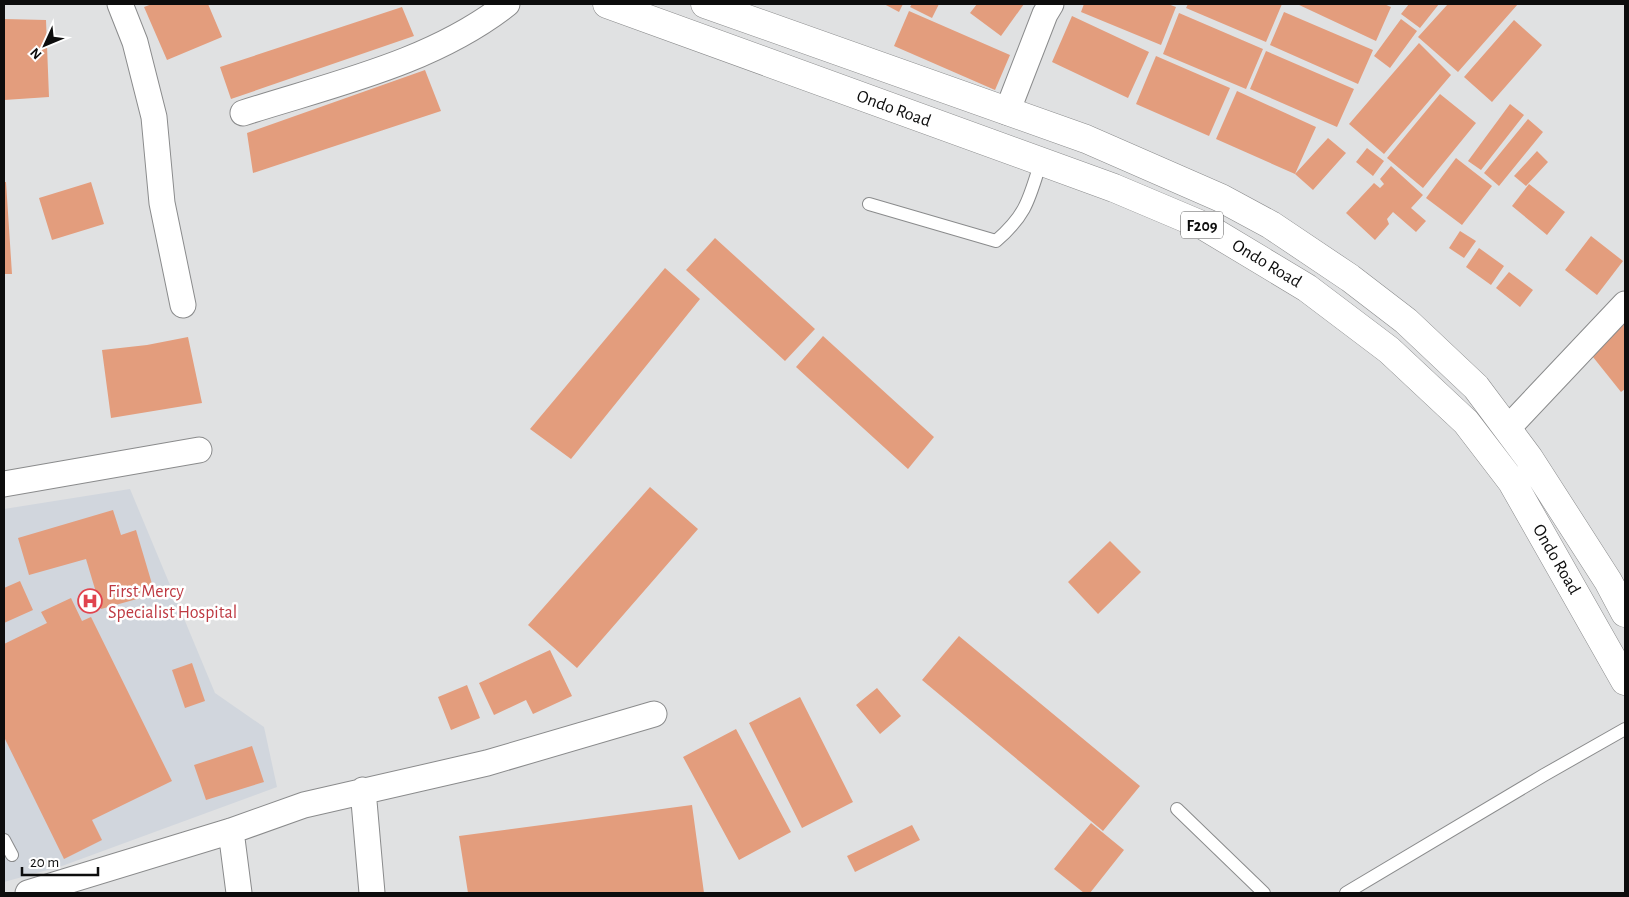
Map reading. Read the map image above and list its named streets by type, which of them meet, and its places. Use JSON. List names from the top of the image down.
{
  "streets": {
    "main road": ["Ondo Road", "F209"]
  },
  "places": {
    "hospital": ["First Mercy Specialist Hospital"]
  },
  "scale_bar": "20 m",
  "north": "bottom left"
}
